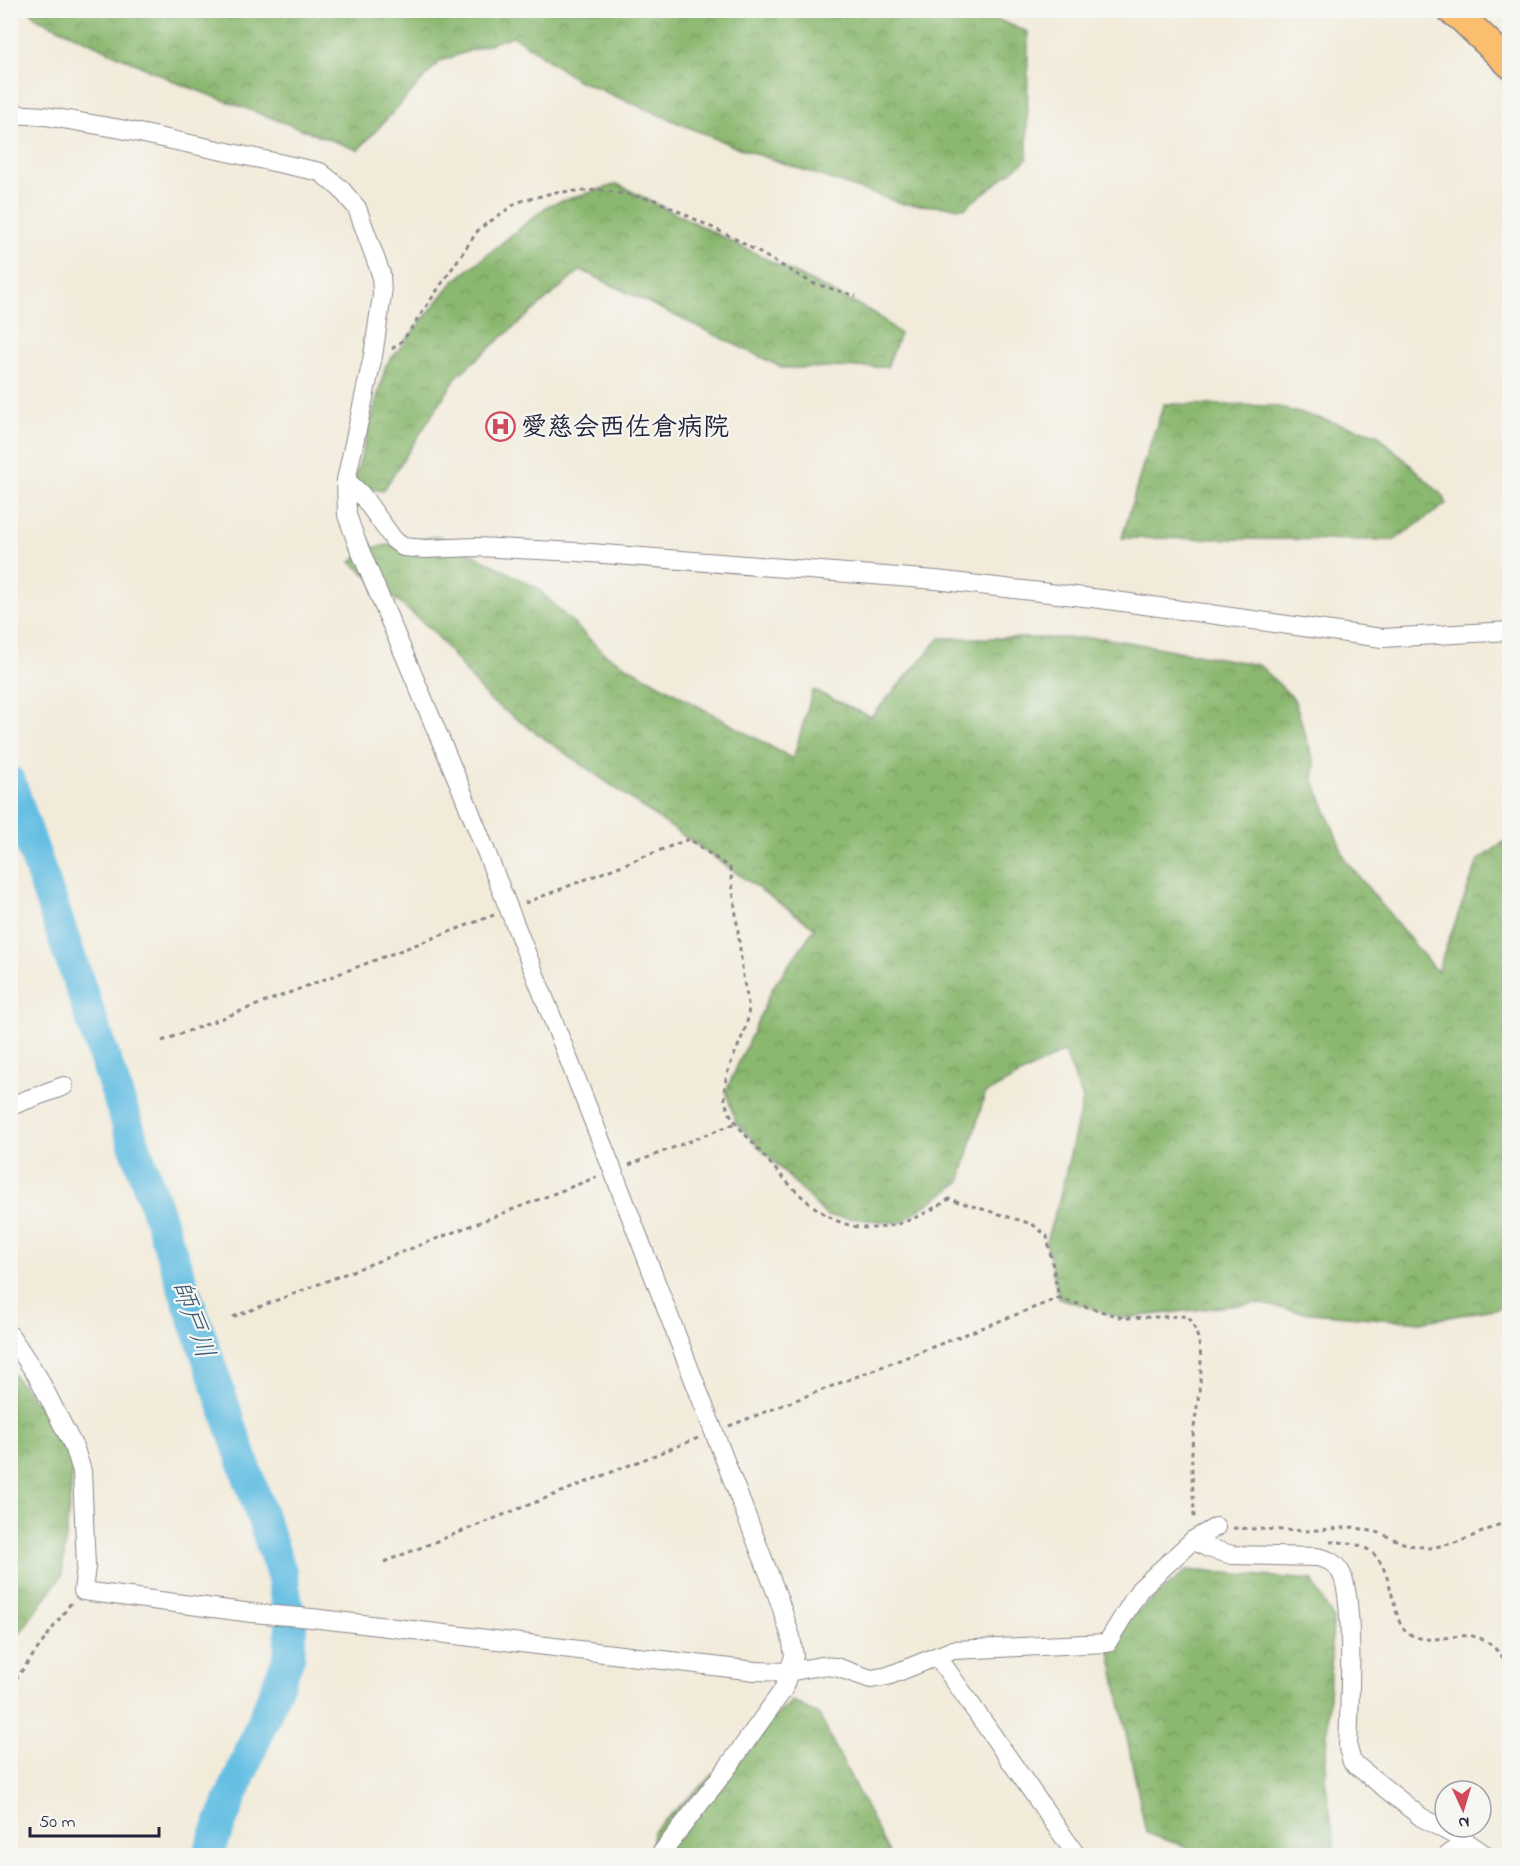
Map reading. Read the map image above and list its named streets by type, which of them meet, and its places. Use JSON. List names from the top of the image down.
{
  "water": ["師戸川"],
  "places": {
    "hospital": ["愛慈会西佐倉病院"]
  },
  "scale_bar": "50 m",
  "north": "bottom"
}
